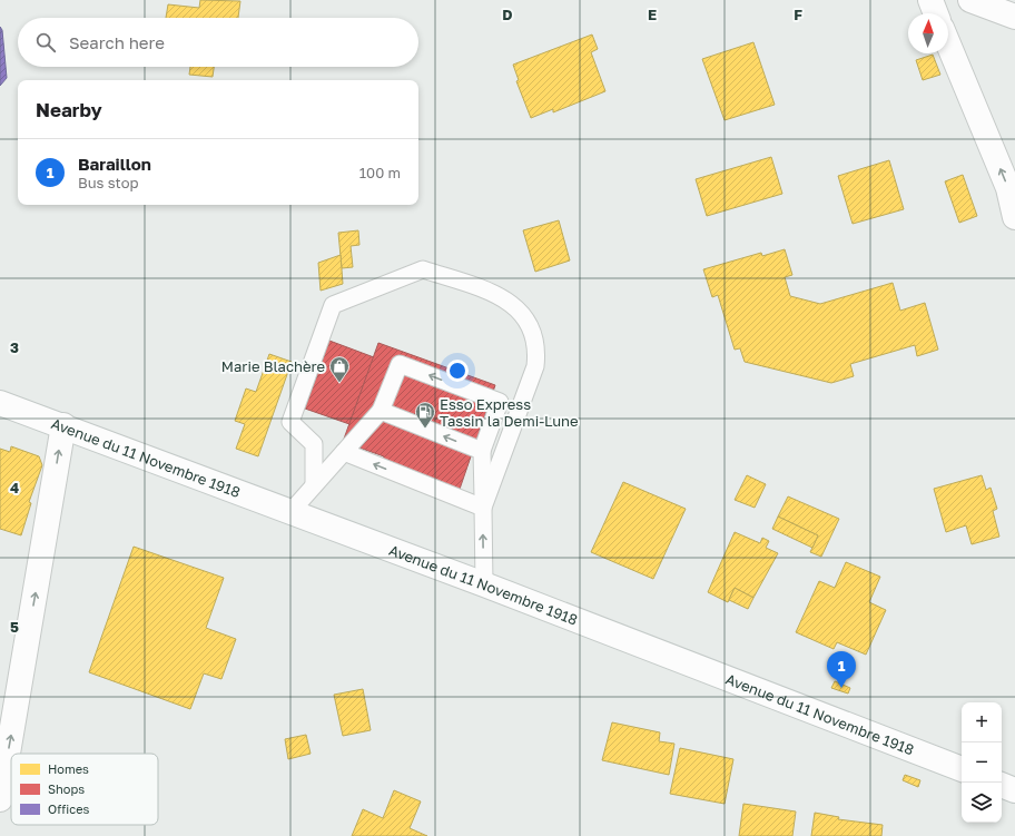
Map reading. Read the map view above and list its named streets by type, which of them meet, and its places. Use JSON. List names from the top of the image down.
{
  "streets": {
    "main road": ["Avenue du 11 Novembre 1918"]
  },
  "places": {
    "shop": ["Marie Blachère"],
    "fuel station": ["Esso Express Tassin la Demi-Lune"]
  },
  "legend": ["Homes", "Shops", "Offices"],
  "north": "top",
  "page": {
    "search": "Search here",
    "heading": "Nearby",
    "list": [
      {
        "mark": "1",
        "name": "Baraillon",
        "note": "Bus stop",
        "value": "100 m"
      }
    ],
    "pins": "1",
    "map_buttons": ["+", "−"]
  },
  "grid": {
    "columns": ["D", "E", "F"],
    "rows": ["3", "4", "5"]
  }
}
